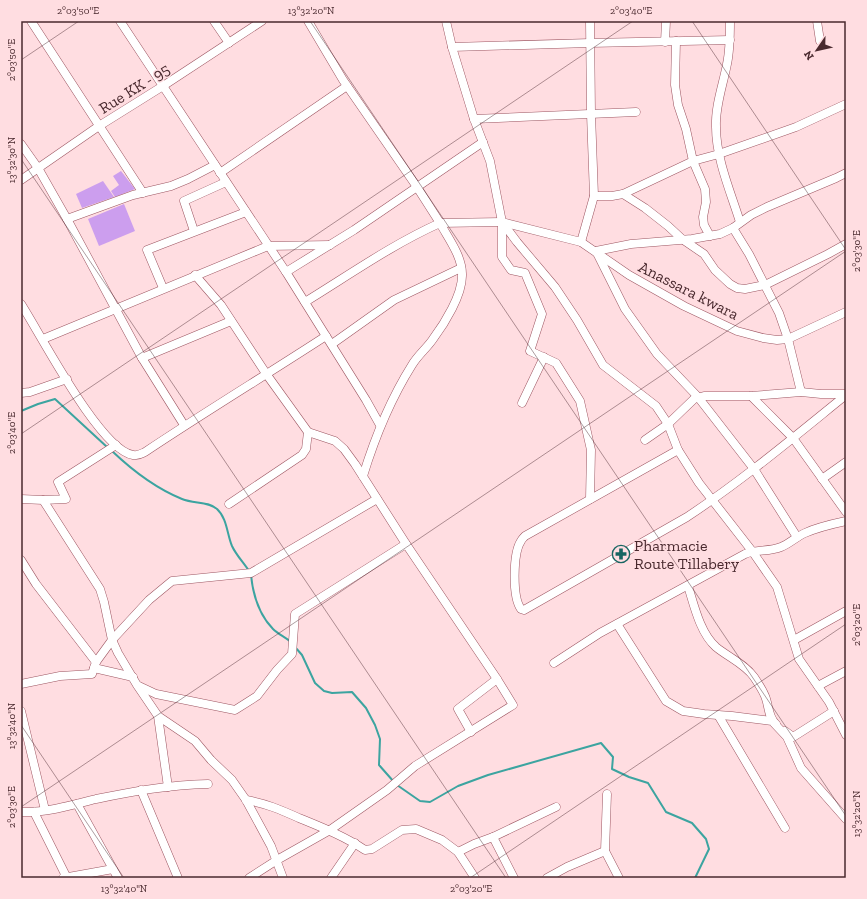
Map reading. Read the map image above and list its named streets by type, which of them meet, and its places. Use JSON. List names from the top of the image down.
{
  "streets": {
    "street": ["Rue KK - 95", "Anassara kwara"]
  },
  "places": {
    "pharmacy": ["Pharmacie Route Tillabery"]
  },
  "north": "bottom left",
  "coordinates": [
    "2°03'50\"E",
    "13°32'20\"N",
    "2°03'40\"E",
    "13°32'30\"N",
    "2°03'30\"E",
    "2°03'20\"E",
    "13°32'40\"N"
  ]
}
